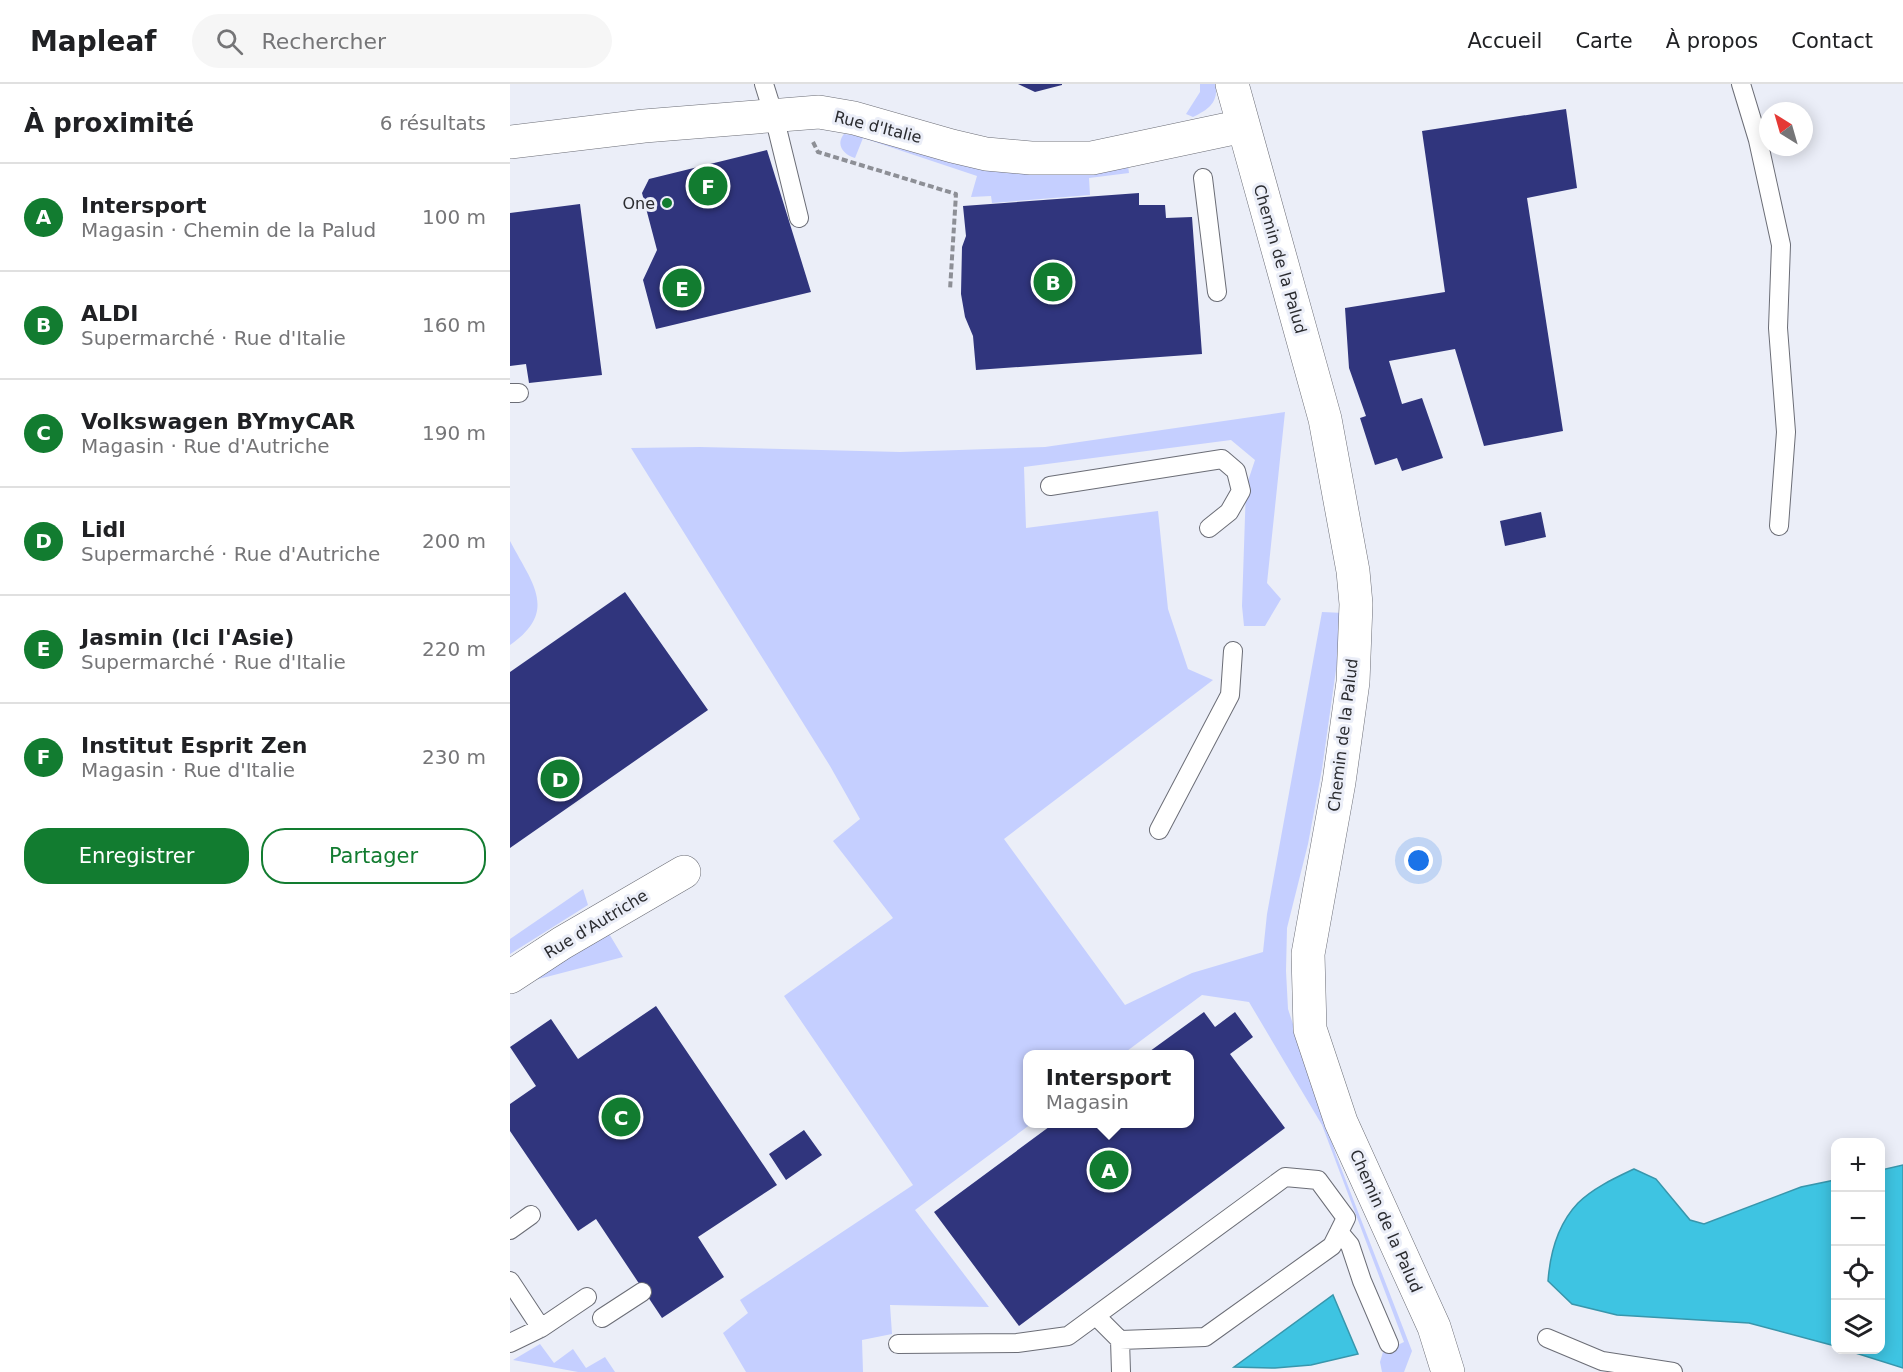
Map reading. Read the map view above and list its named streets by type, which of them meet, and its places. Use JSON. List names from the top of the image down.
{
  "streets": {
    "street": ["Rue d'Italie", "Chemin de la Palud", "Rue d'Autriche"]
  },
  "crossings": [
    ["Rue d'Italie", "Chemin de la Palud"]
  ],
  "places": ["One"],
  "north": "top left",
  "page": {
    "header": "Mapleaf",
    "search": "Rechercher",
    "nav": [
      "Accueil",
      "Carte",
      "À propos",
      "Contact"
    ],
    "heading": ["À proximité", "6 résultats"],
    "list": [
      {
        "mark": "A",
        "name": "Intersport",
        "note": "Magasin · Chemin de la Palud",
        "value": "100 m"
      },
      {
        "mark": "B",
        "name": "ALDI",
        "note": "Supermarché · Rue d'Italie",
        "value": "160 m"
      },
      {
        "mark": "C",
        "name": "Volkswagen BYmyCAR",
        "note": "Magasin · Rue d'Autriche",
        "value": "190 m"
      },
      {
        "mark": "D",
        "name": "Lidl",
        "note": "Supermarché · Rue d'Autriche",
        "value": "200 m"
      },
      {
        "mark": "E",
        "name": "Jasmin (Ici l'Asie)",
        "note": "Supermarché · Rue d'Italie",
        "value": "220 m"
      },
      {
        "mark": "F",
        "name": "Institut Esprit Zen",
        "note": "Magasin · Rue d'Italie",
        "value": "230 m"
      }
    ],
    "pins": [
      "F",
      "B",
      "E",
      "D",
      "C",
      "A"
    ],
    "buttons": ["Enregistrer", "Partager"],
    "popup": ["Intersport", "Magasin"],
    "map_buttons": ["+", "−"]
  }
}
